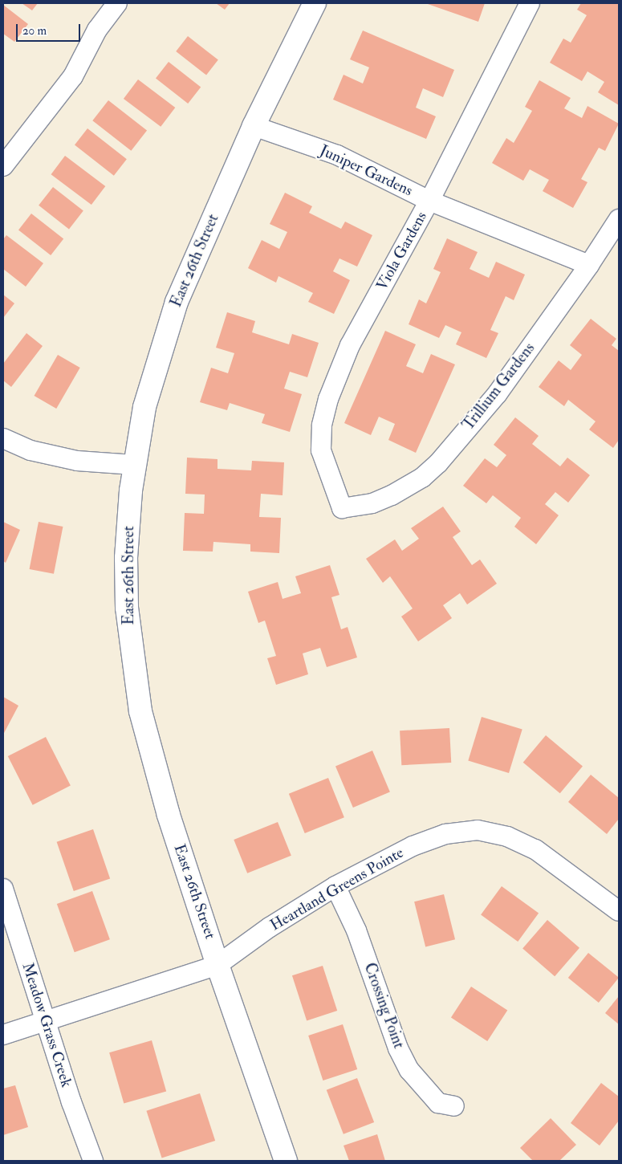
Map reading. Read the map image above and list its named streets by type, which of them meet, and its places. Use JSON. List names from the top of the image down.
{
  "streets": {
    "street": [
      "Juniper Gardens",
      "Viola Gardens",
      "East 26th Street",
      "Trillium Gardens",
      "Heartland Greens Pointe",
      "Crossing Point",
      "Meadow Grass Creek"
    ]
  },
  "crossings": [
    ["Juniper Gardens", "Viola Gardens"],
    ["Juniper Gardens", "East 26th Street"],
    ["Juniper Gardens", "Trillium Gardens"],
    ["Viola Gardens", "Trillium Gardens"],
    ["East 26th Street", "Heartland Greens Pointe"],
    ["Heartland Greens Pointe", "Crossing Point"],
    ["Heartland Greens Pointe", "Meadow Grass Creek"]
  ],
  "scale_bar": "20 m"
}
